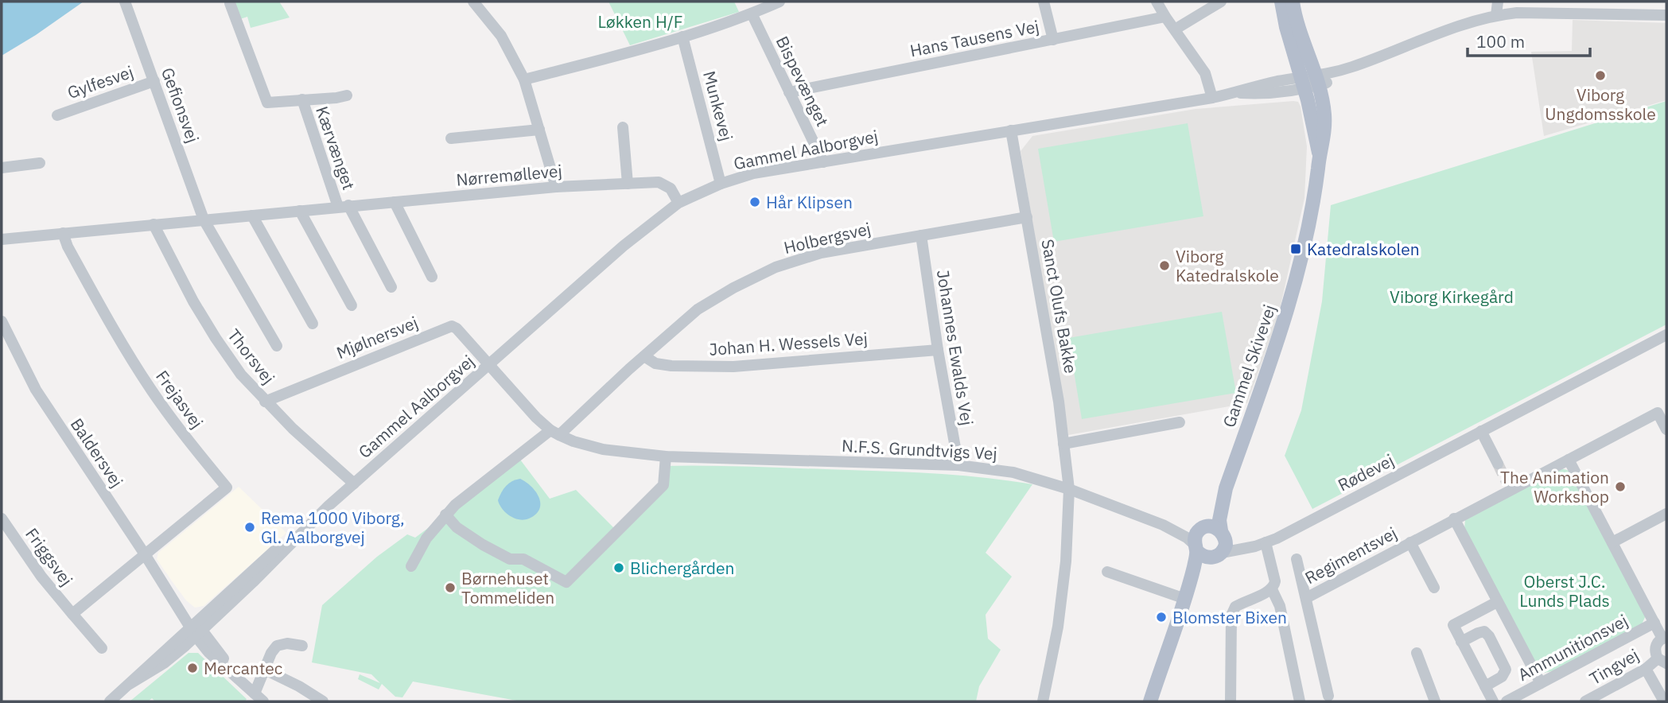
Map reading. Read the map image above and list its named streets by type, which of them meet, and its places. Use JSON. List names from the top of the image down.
{
  "streets": {
    "main road": ["Gammel Skivevej"],
    "street": [
      "Hans Tausens Vej",
      "Bispevænget",
      "Gylfesvej",
      "Gefionsvej",
      "Munkevej",
      "Kærvænget",
      "Gammel Aalborgvej",
      "Nørremøllevej",
      "Holbergsvej",
      "Sanct Olufs Bakke",
      "Mjølnersvej",
      "Johan H. Wessels Vej",
      "Johannes Ewalds Vej",
      "Thorsvej",
      "Frejasvej",
      "N.F.S. Grundtvigs Vej",
      "Baldersvej",
      "Rødevej",
      "Regimentsvej",
      "Friggsvej",
      "Ammunitionsvej",
      "Tingvej"
    ]
  },
  "crossings": [
    ["Hans Tausens Vej", "Bispevænget"],
    ["Bispevænget", "Gammel Aalborgvej"],
    ["Gylfesvej", "Gefionsvej"],
    ["Gefionsvej", "Nørremøllevej"],
    ["Munkevej", "Gammel Aalborgvej"],
    ["Kærvænget", "Nørremøllevej"],
    ["Gammel Aalborgvej", "Nørremøllevej"],
    ["Gammel Aalborgvej", "Sanct Olufs Bakke"],
    ["Gammel Aalborgvej", "Mjølnersvej"],
    ["Gammel Aalborgvej", "Thorsvej"],
    ["Gammel Aalborgvej", "Gammel Skivevej"],
    ["Gammel Aalborgvej", "N.F.S. Grundtvigs Vej"],
    ["Gammel Aalborgvej", "Baldersvej"],
    ["Nørremøllevej", "Thorsvej"],
    ["Nørremøllevej", "Frejasvej"],
    ["Holbergsvej", "Sanct Olufs Bakke"],
    ["Holbergsvej", "Johan H. Wessels Vej"],
    ["Holbergsvej", "Johannes Ewalds Vej"],
    ["Holbergsvej", "N.F.S. Grundtvigs Vej"],
    ["Sanct Olufs Bakke", "N.F.S. Grundtvigs Vej"],
    ["Mjølnersvej", "Thorsvej"],
    ["Mjølnersvej", "N.F.S. Grundtvigs Vej"],
    ["Johan H. Wessels Vej", "Johannes Ewalds Vej"],
    ["Johannes Ewalds Vej", "N.F.S. Grundtvigs Vej"],
    ["Gammel Skivevej", "N.F.S. Grundtvigs Vej"],
    ["Gammel Skivevej", "Rødevej"],
    ["Frejasvej", "Baldersvej"],
    ["Frejasvej", "Friggsvej"],
    ["N.F.S. Grundtvigs Vej", "Rødevej"],
    ["Baldersvej", "Friggsvej"]
  ],
  "parks": ["Løkken H/F", "Viborg Kirkegård", "Oberst J.C. Lunds Plads"],
  "places": {
    "other": [
      "Viborg Ungdomsskole",
      "Hår Klipsen",
      "Viborg Katedralskole",
      "The Animation Workshop",
      "Rema 1000 Viborg, Gl. Aalborgvej",
      "Blichergården",
      "Børnehuset Tommeliden",
      "Blomster Bixen",
      "Mercantec"
    ],
    "transit": ["Katedralskolen"]
  },
  "scale_bar": "100 m"
}
